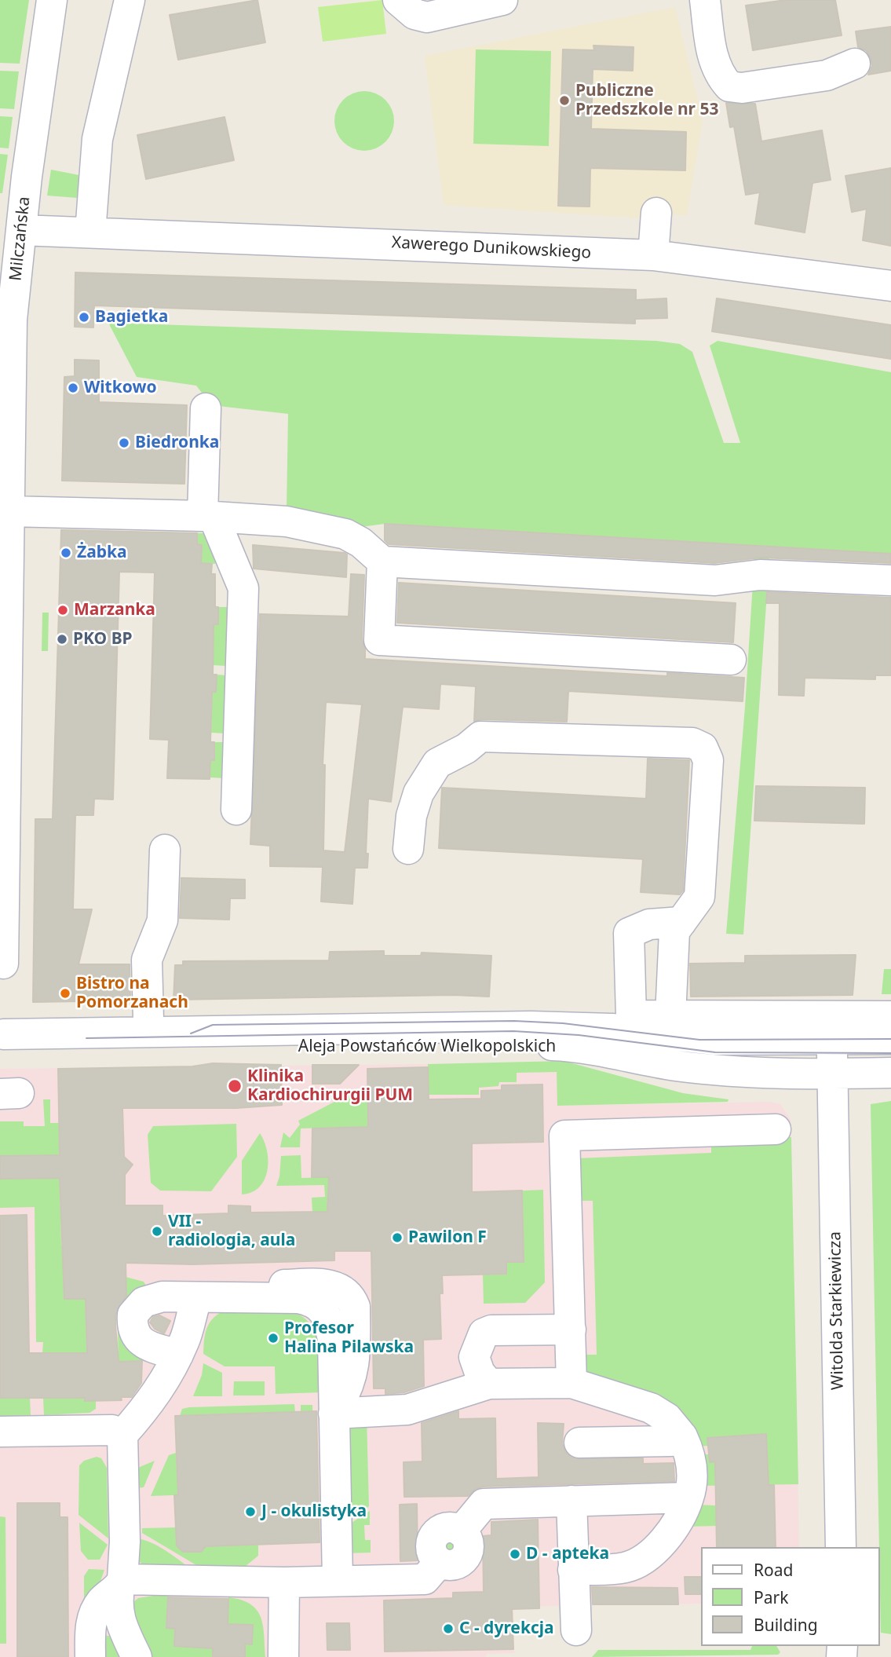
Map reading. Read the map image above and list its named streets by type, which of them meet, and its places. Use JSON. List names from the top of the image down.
{
  "streets": {
    "street": [
      "Milczańska",
      "Xawerego Dunikowskiego",
      "Aleja Powstańców Wielkopolskich",
      "Witolda Starkiewicza"
    ]
  },
  "crossings": [
    ["Milczańska", "Xawerego Dunikowskiego"],
    ["Aleja Powstańców Wielkopolskich", "Witolda Starkiewicza"]
  ],
  "places": [
    "Publiczne Przedszkole nr 53",
    "Bagietka",
    "Witkowo",
    "Biedronka",
    "Żabka",
    "Marzanka",
    "PKO BP",
    "Bistro na Pomorzanach",
    "Klinika Kardiochirurgii PUM",
    "VII - radiologia, aula",
    "Pawilon F",
    "Profesor Halina Pilawska",
    "J - okulistyka",
    "D - apteka",
    "C - dyrekcja"
  ],
  "legend": ["Road", "Park", "Building"]
}
